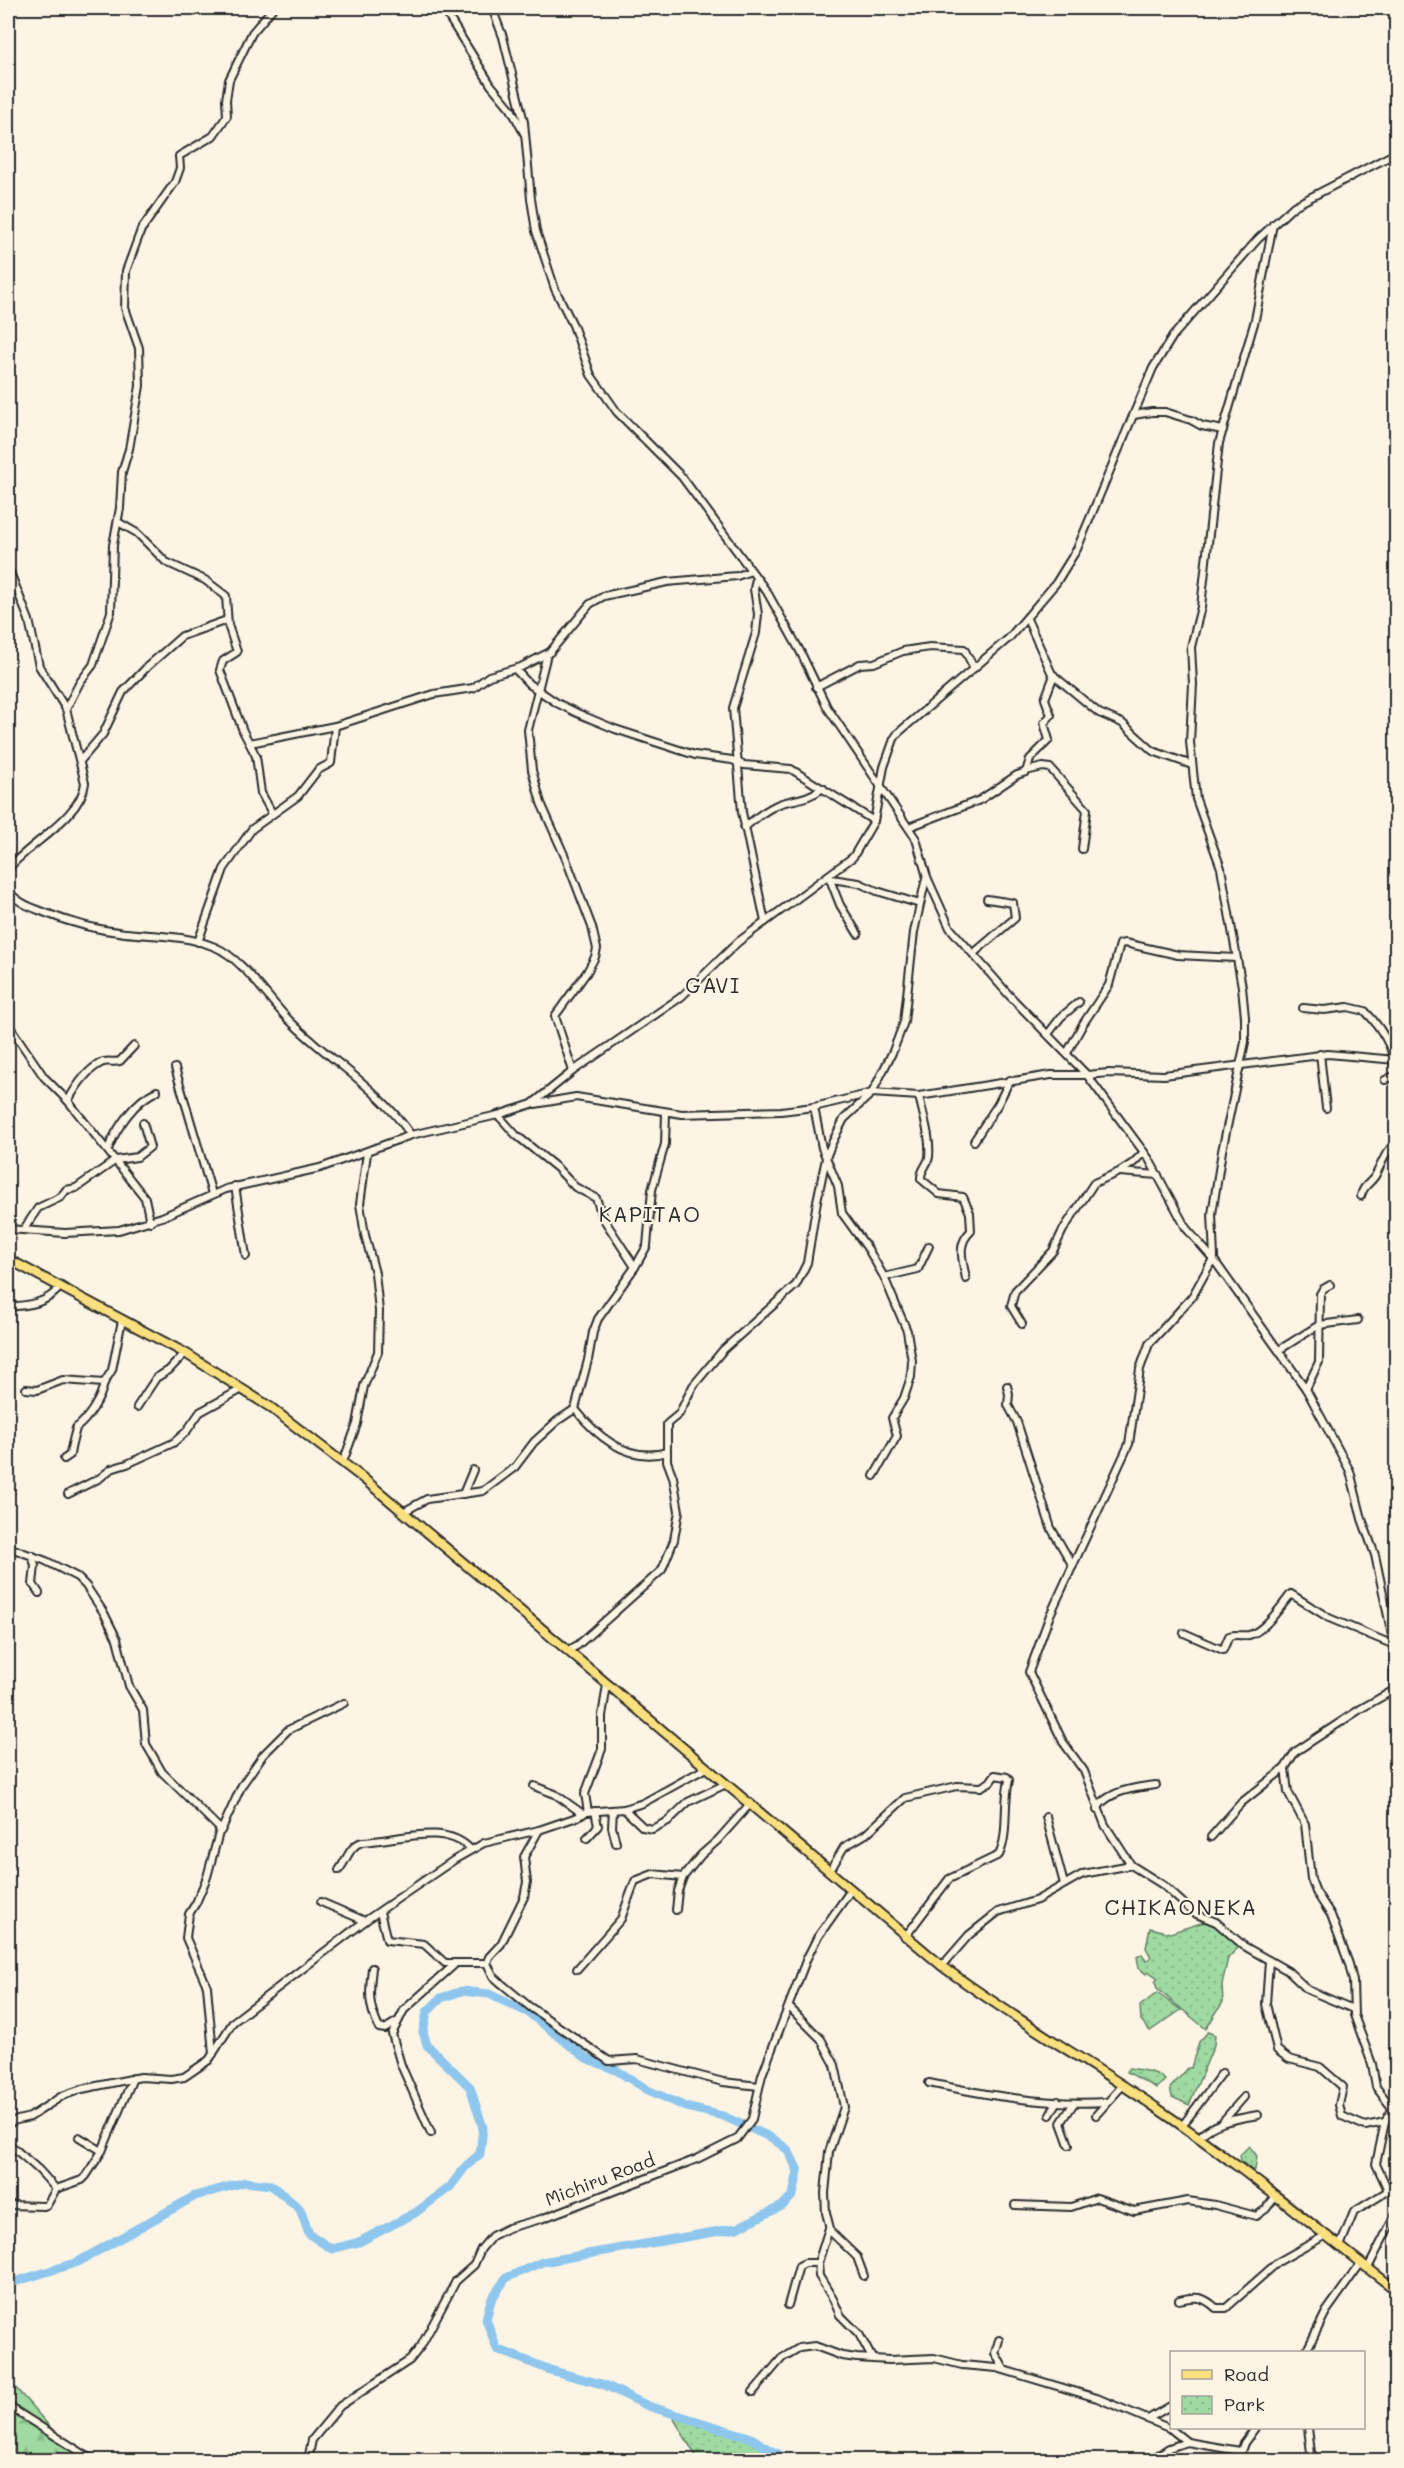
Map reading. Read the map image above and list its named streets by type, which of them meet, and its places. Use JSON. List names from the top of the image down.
{
  "streets": {
    "street": ["Michiru Road"]
  },
  "districts": ["GAVI", "KAPITAO", "CHIKAONEKA"],
  "legend": ["Road", "Park"]
}
